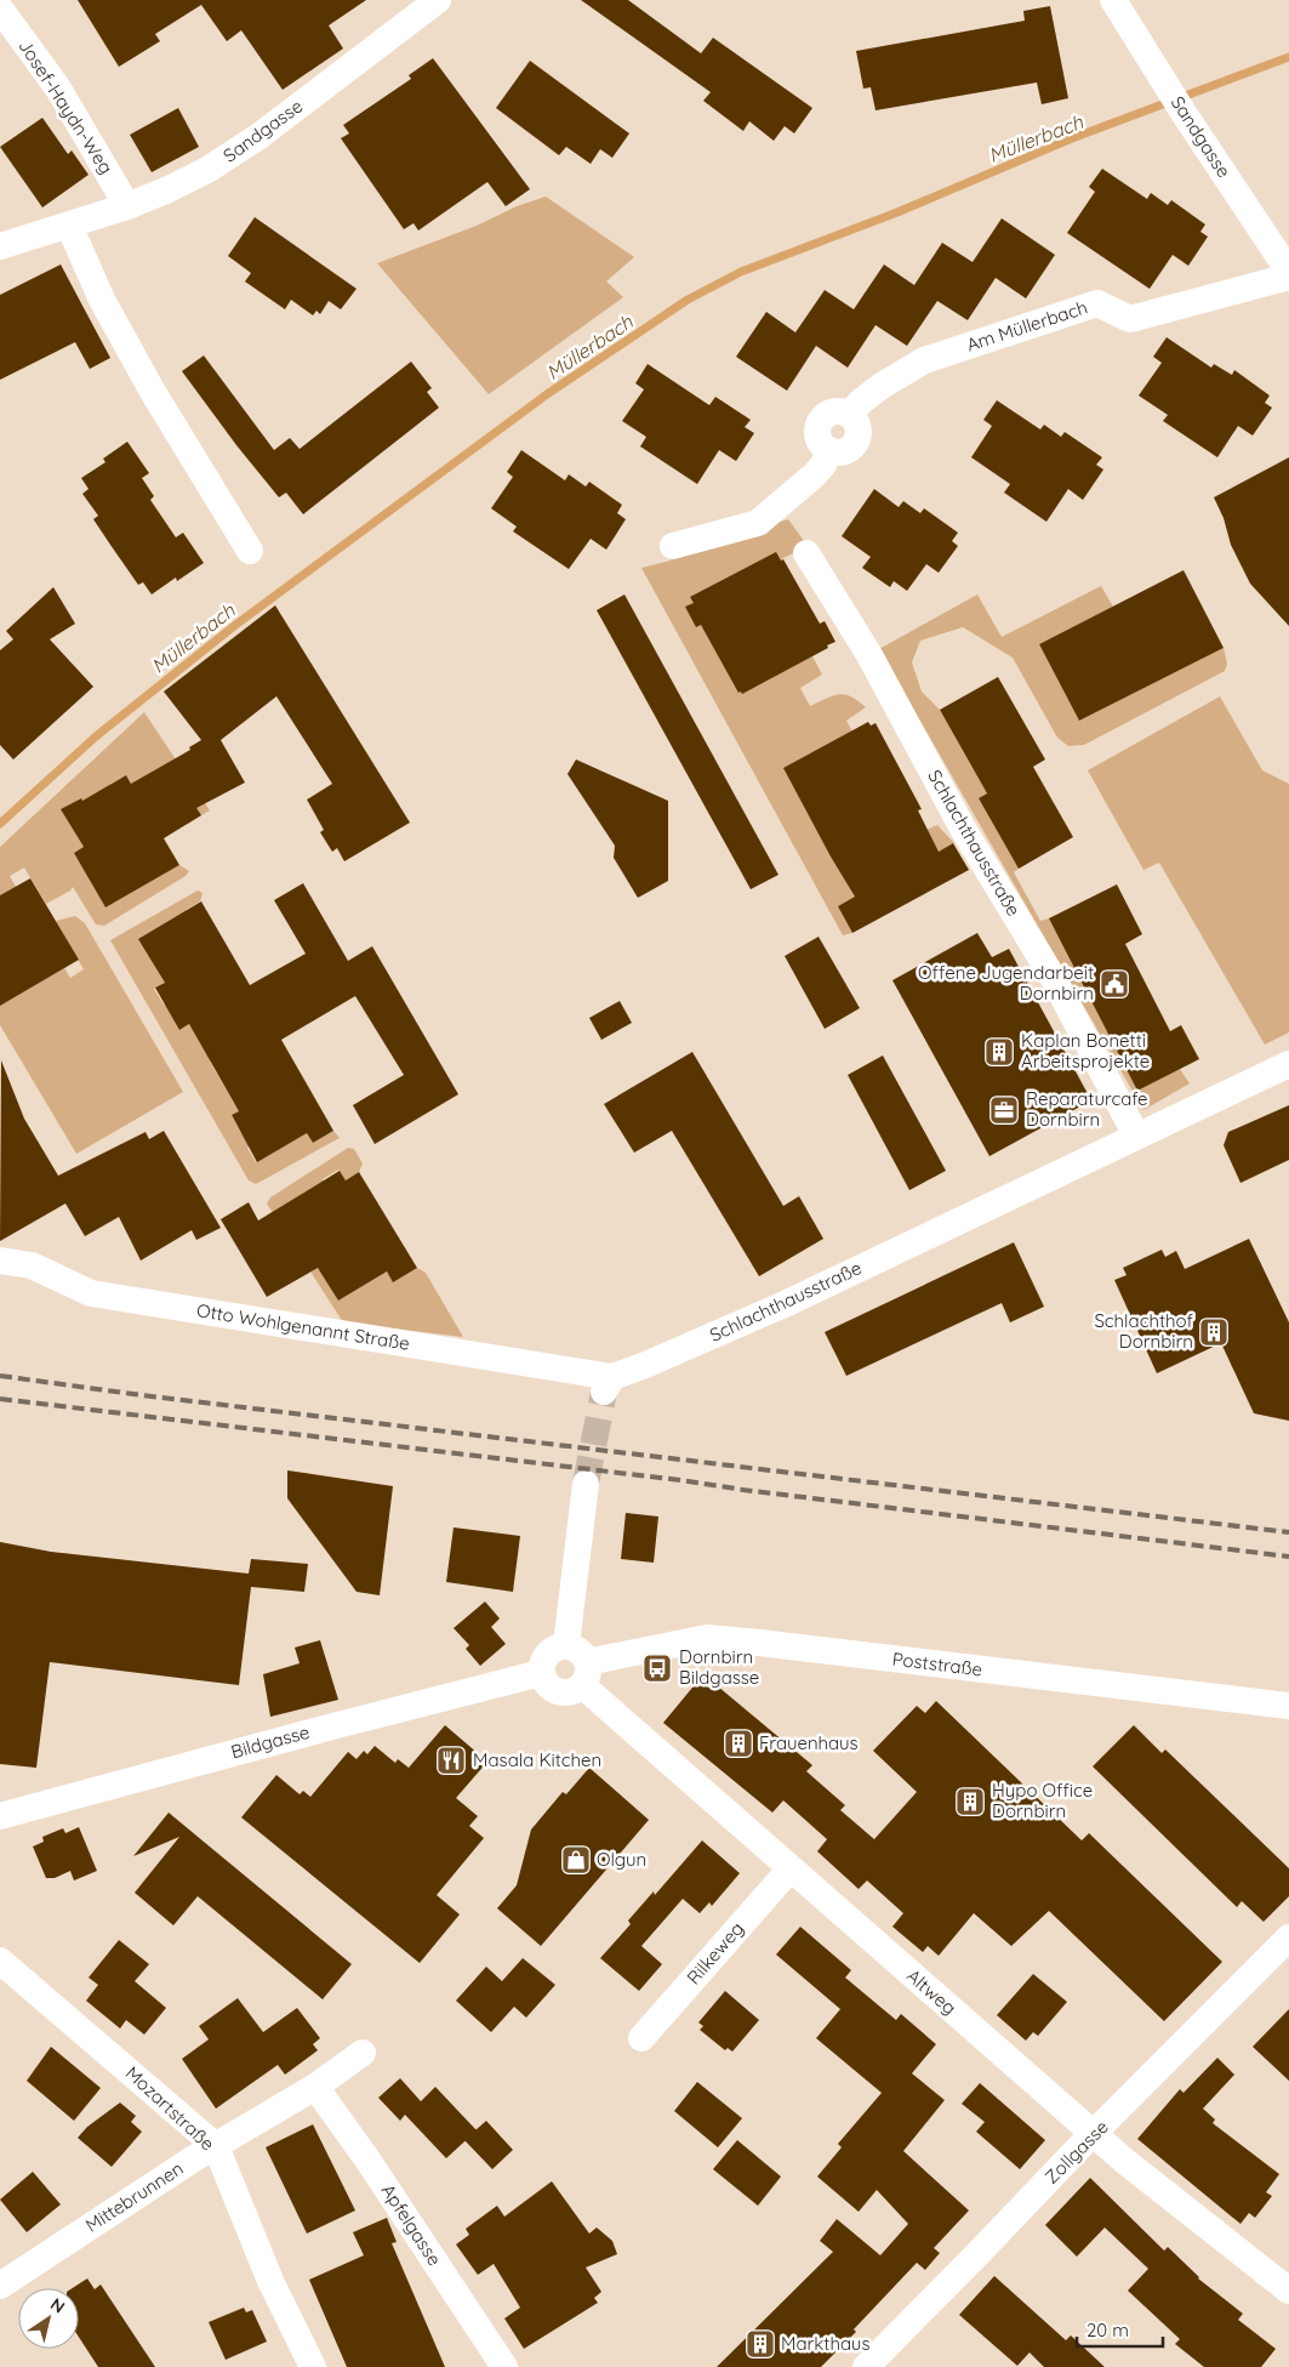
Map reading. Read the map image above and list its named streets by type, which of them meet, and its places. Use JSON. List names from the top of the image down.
{
  "streets": {
    "street": [
      "Josef-Haydn-Weg",
      "Sandgasse",
      "Am Müllerbach",
      "Schlachthausstraße",
      "Otto Wohlgenannt Straße",
      "Poststraße",
      "Bildgasse",
      "Rilkeweg",
      "Altweg",
      "Mozartstraße",
      "Zollgasse",
      "Mittebrunnen",
      "Apfelgasse"
    ]
  },
  "crossings": [
    ["Josef-Haydn-Weg", "Sandgasse"],
    ["Sandgasse", "Am Müllerbach"],
    ["Schlachthausstraße", "Otto Wohlgenannt Straße"],
    ["Poststraße", "Bildgasse"],
    ["Poststraße", "Altweg"],
    ["Bildgasse", "Altweg"],
    ["Rilkeweg", "Altweg"],
    ["Altweg", "Zollgasse"],
    ["Mozartstraße", "Mittebrunnen"],
    ["Mittebrunnen", "Apfelgasse"]
  ],
  "water": ["Müllerbach"],
  "places": {
    "public building": ["Offene Jugendarbeit Dornbirn"],
    "building": [
      "Kaplan Bonetti Arbeitsprojekte",
      "Schlachthof Dornbirn",
      "Frauenhaus",
      "Hypo Office Dornbirn",
      "Markthaus"
    ],
    "office": ["Reparaturcafe Dornbirn"],
    "bus stop": ["Dornbirn Bildgasse"],
    "restaurant": ["Masala Kitchen"],
    "shop": ["Olgun"]
  },
  "scale_bar": "20 m",
  "north": "top right"
}
